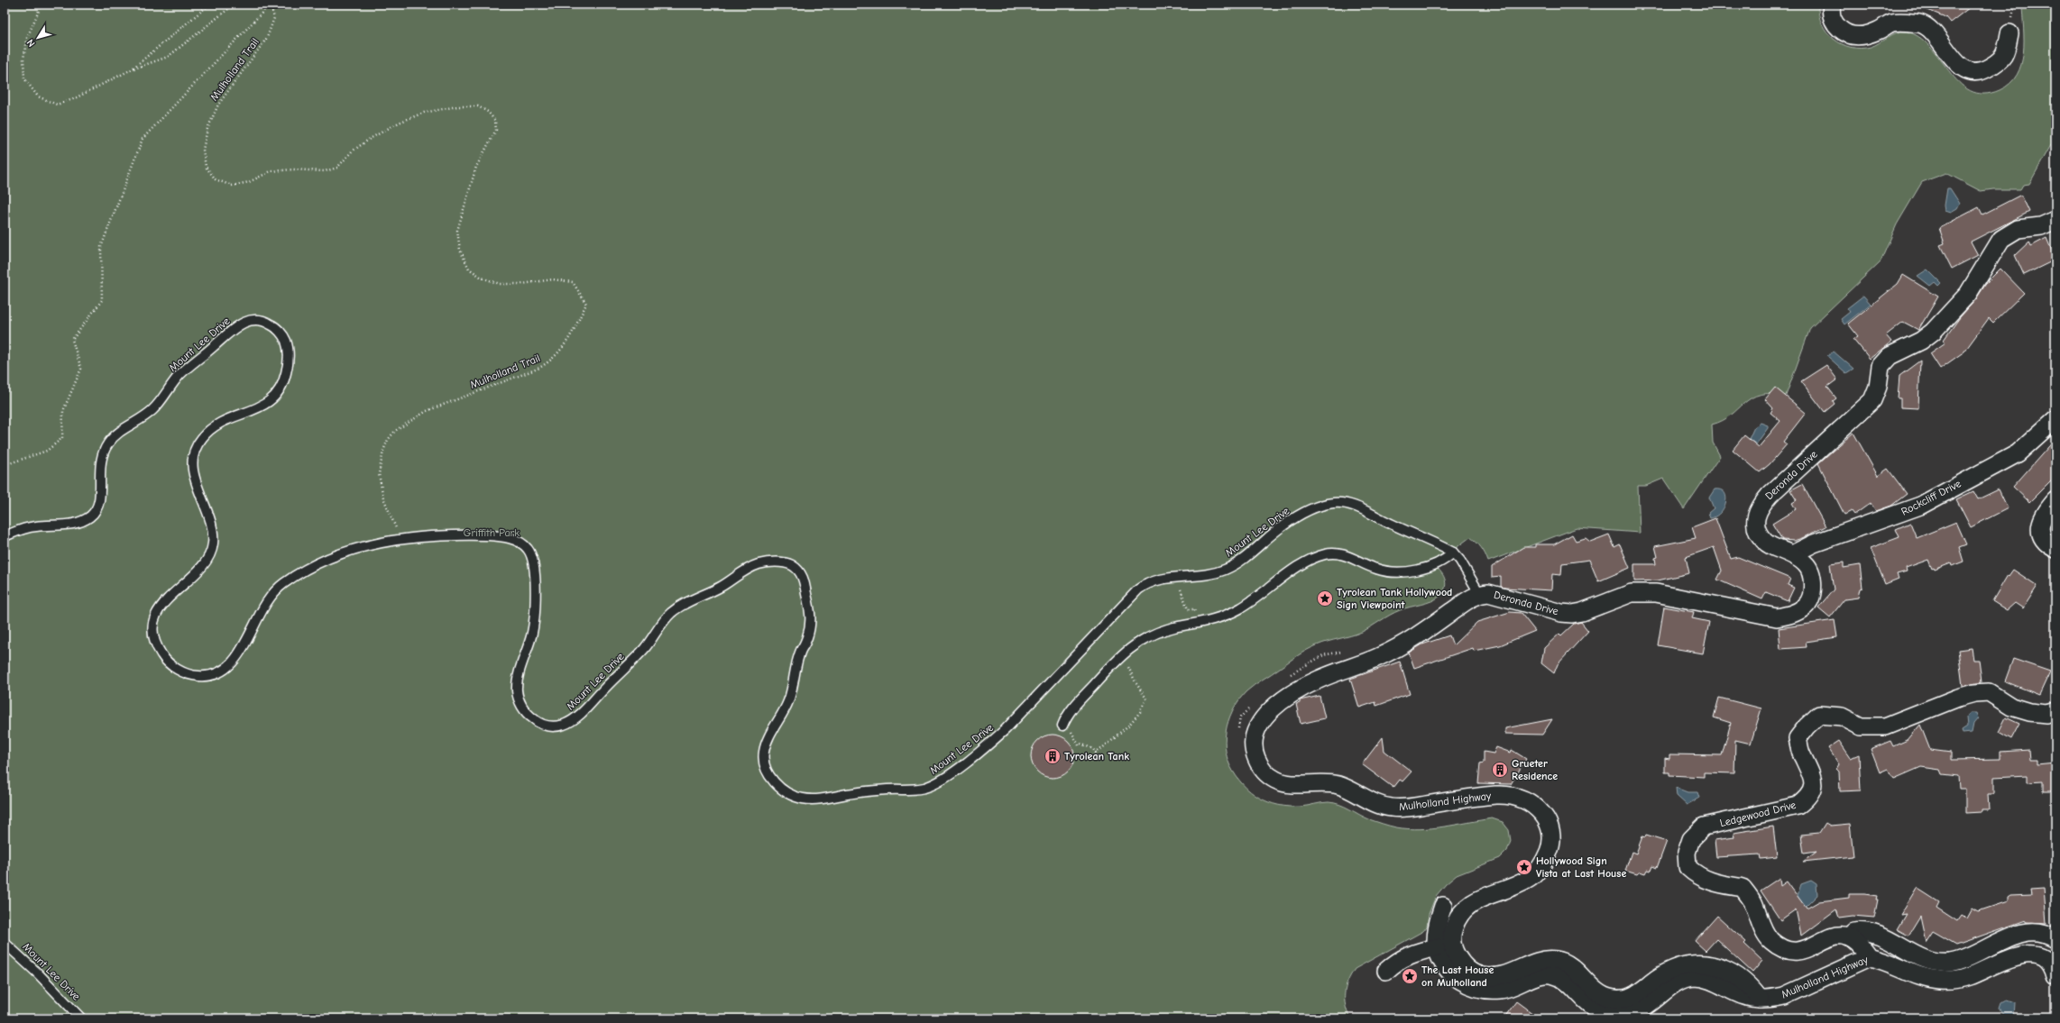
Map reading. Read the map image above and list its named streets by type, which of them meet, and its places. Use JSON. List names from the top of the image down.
{
  "streets": {
    "street": [
      "Deronda Drive",
      "Rockcliff Drive",
      "Mulholland Highway",
      "Ledgewood Drive"
    ],
    "lane": ["Mount Lee Drive"],
    "path": ["Mulholland Trail"]
  },
  "crossings": [
    ["Mulholland Trail", "Mount Lee Drive"],
    ["Mount Lee Drive", "Deronda Drive"],
    ["Mount Lee Drive", "Mulholland Highway"],
    ["Deronda Drive", "Rockcliff Drive"],
    ["Deronda Drive", "Mulholland Highway"]
  ],
  "parks": ["Griffith Park"],
  "places": {
    "place": ["Tyrolean Tank Hollywood Sign Viewpoint", "Hollywood Sign Vista at Last House", "The Last House on Mulholland"],
    "building": ["Tyrolean Tank", "Grueter Residence"]
  },
  "north": "bottom left"
}
